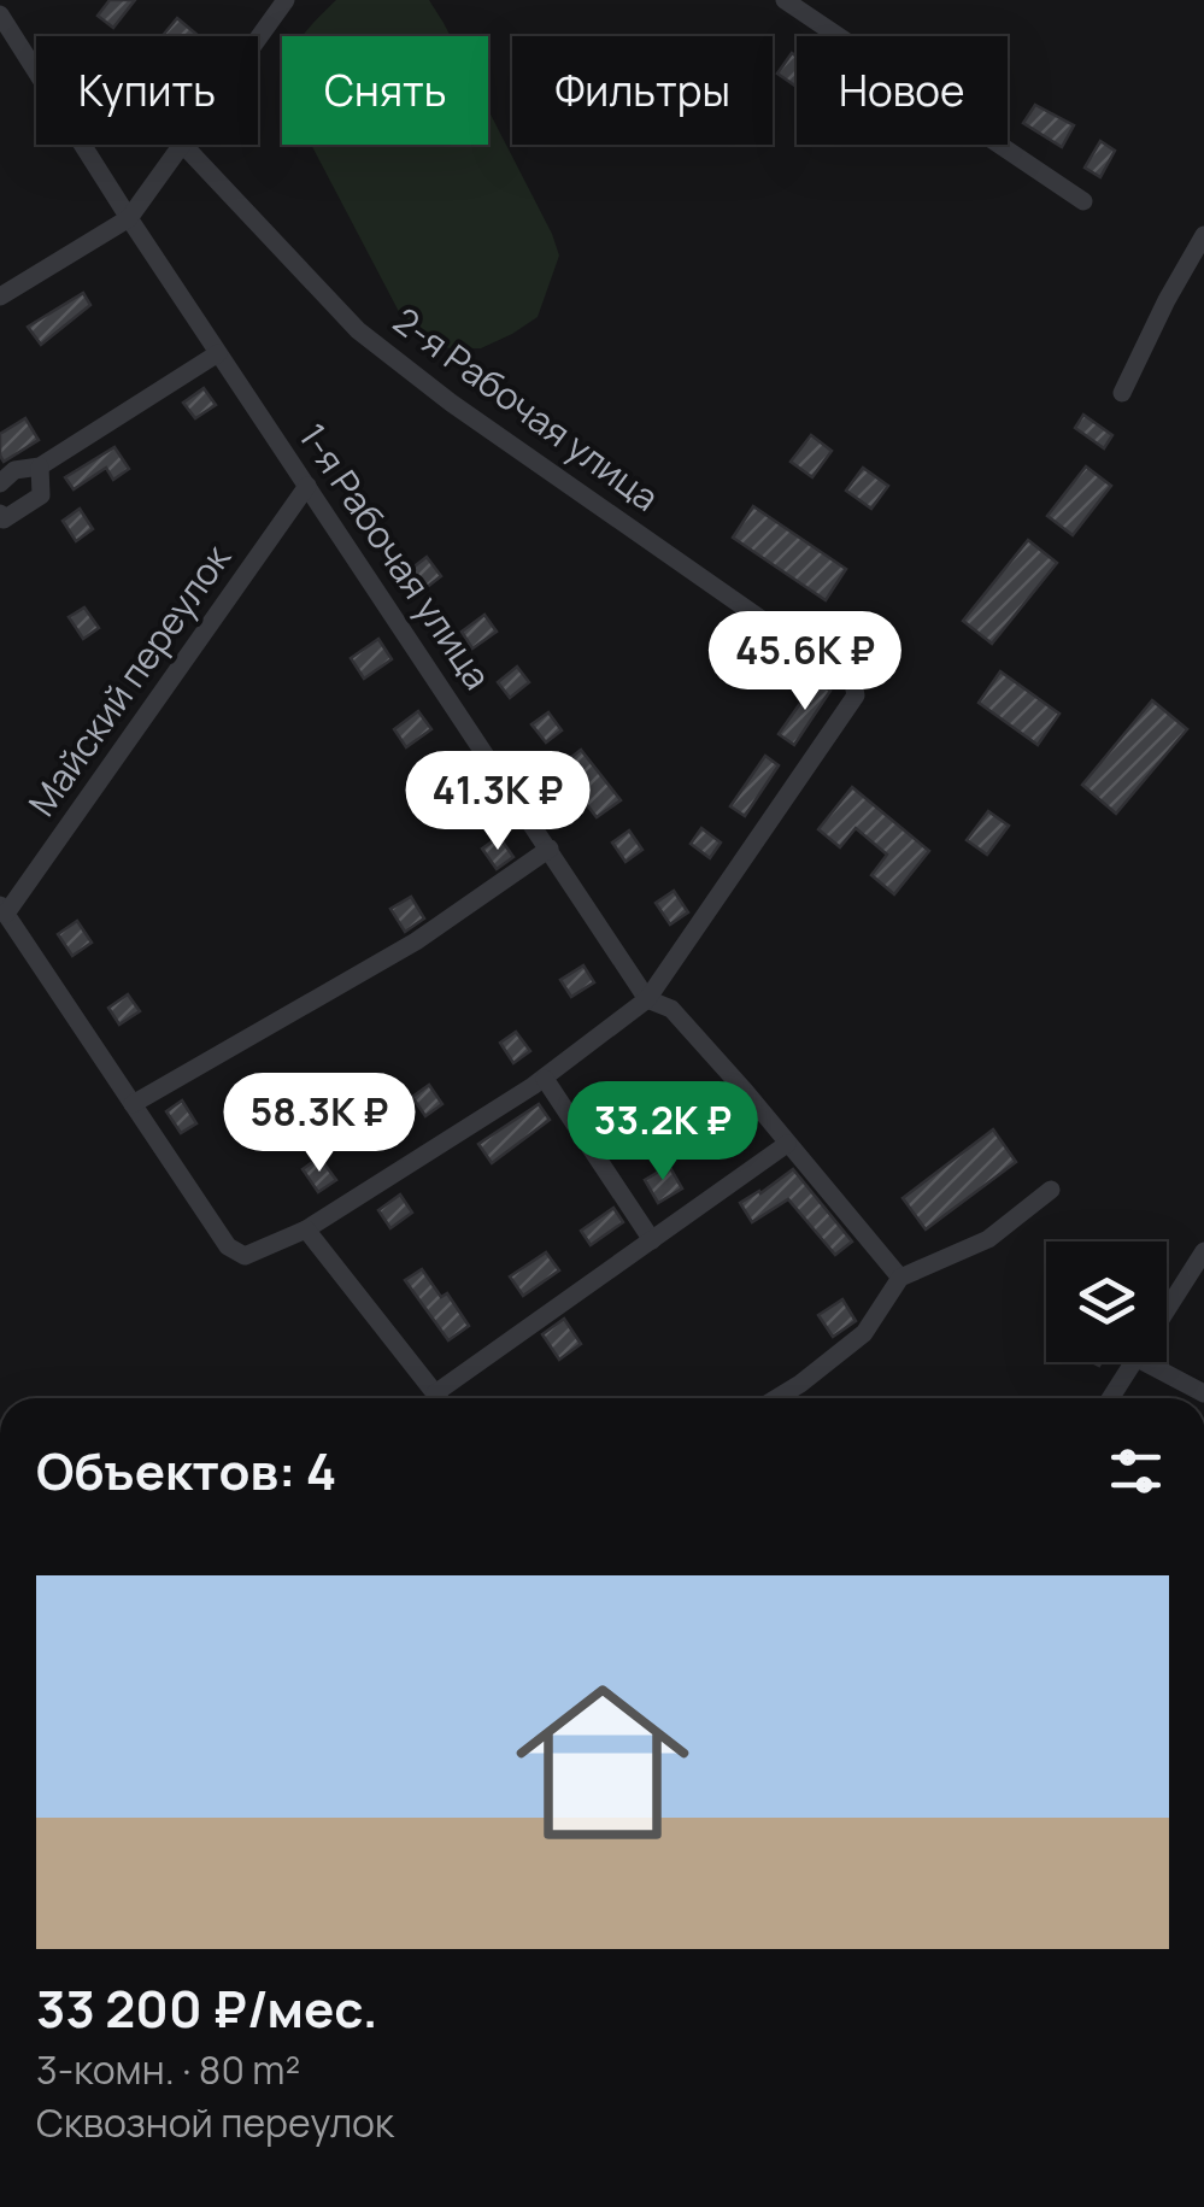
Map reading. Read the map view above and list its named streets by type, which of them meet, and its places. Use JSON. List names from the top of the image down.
{
  "streets": {
    "street": ["2-я Рабочая улица", "1-я Рабочая улица", "Майский переулок"]
  },
  "crossings": [
    ["2-я Рабочая улица", "1-я Рабочая улица"],
    ["1-я Рабочая улица", "Майский переулок"]
  ],
  "page": {
    "chip": [
      "Купить",
      "Снять",
      "Фильтры",
      "Новое"
    ],
    "price": [
      "45.6K ₽",
      "41.3K ₽",
      "58.3K ₽",
      "33.2K ₽"
    ],
    "heading": "Объектов: 4",
    "list": [
      {
        "name": "33 200 ₽/мес.",
        "note": "3-комн. · 80 m² · Сквозной переулок"
      }
    ]
  }
}
